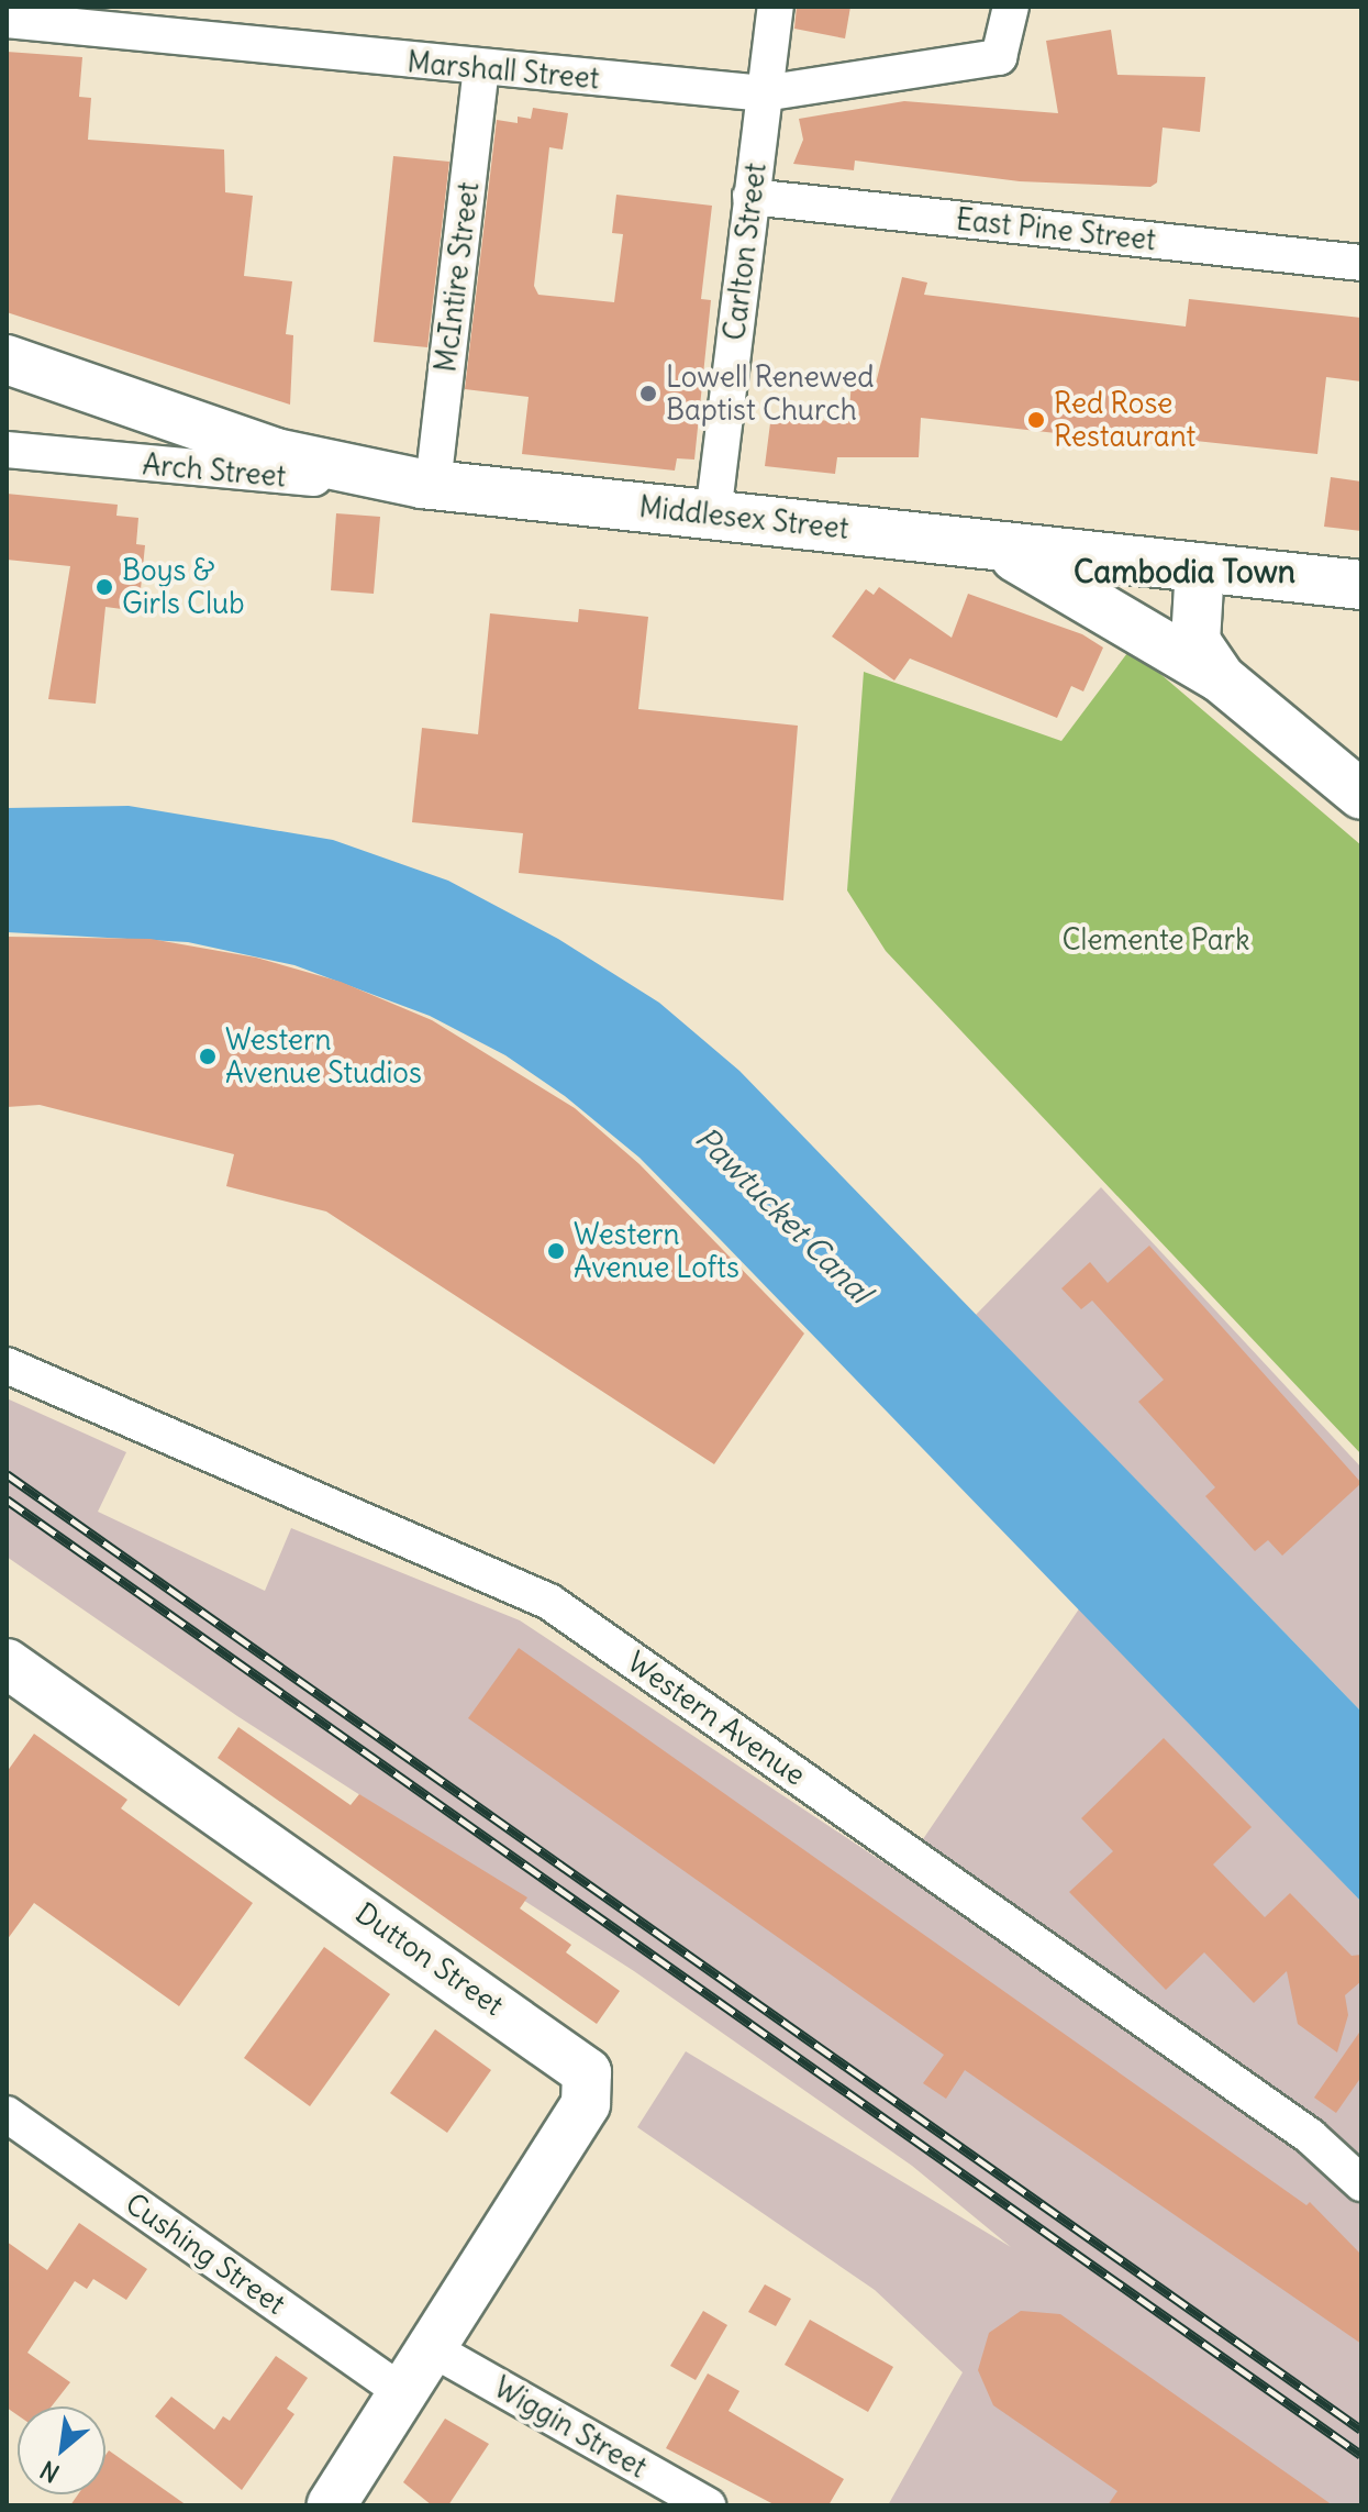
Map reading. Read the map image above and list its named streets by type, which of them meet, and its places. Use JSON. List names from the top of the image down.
{
  "streets": {
    "main road": ["Middlesex Street", "Dutton Street"],
    "street": [
      "Marshall Street",
      "East Pine Street",
      "Carlton Street",
      "McIntire Street",
      "Arch Street",
      "Western Avenue",
      "Cushing Street",
      "Wiggin Street"
    ]
  },
  "crossings": [
    ["Marshall Street", "Carlton Street"],
    ["Marshall Street", "McIntire Street"],
    ["East Pine Street", "Carlton Street"],
    ["Carlton Street", "Middlesex Street"],
    ["McIntire Street", "Arch Street"],
    ["McIntire Street", "Middlesex Street"],
    ["Arch Street", "Middlesex Street"],
    ["Dutton Street", "Wiggin Street"]
  ],
  "districts": ["Cambodia Town"],
  "water": ["Pawtucket Canal"],
  "parks": ["Clemente Park"],
  "places": [
    "Lowell Renewed Baptist Church",
    "Red Rose Restaurant",
    "Boys & Girls Club",
    "Western Avenue Studios",
    "Western Avenue Lofts"
  ],
  "north": "bottom left"
}
